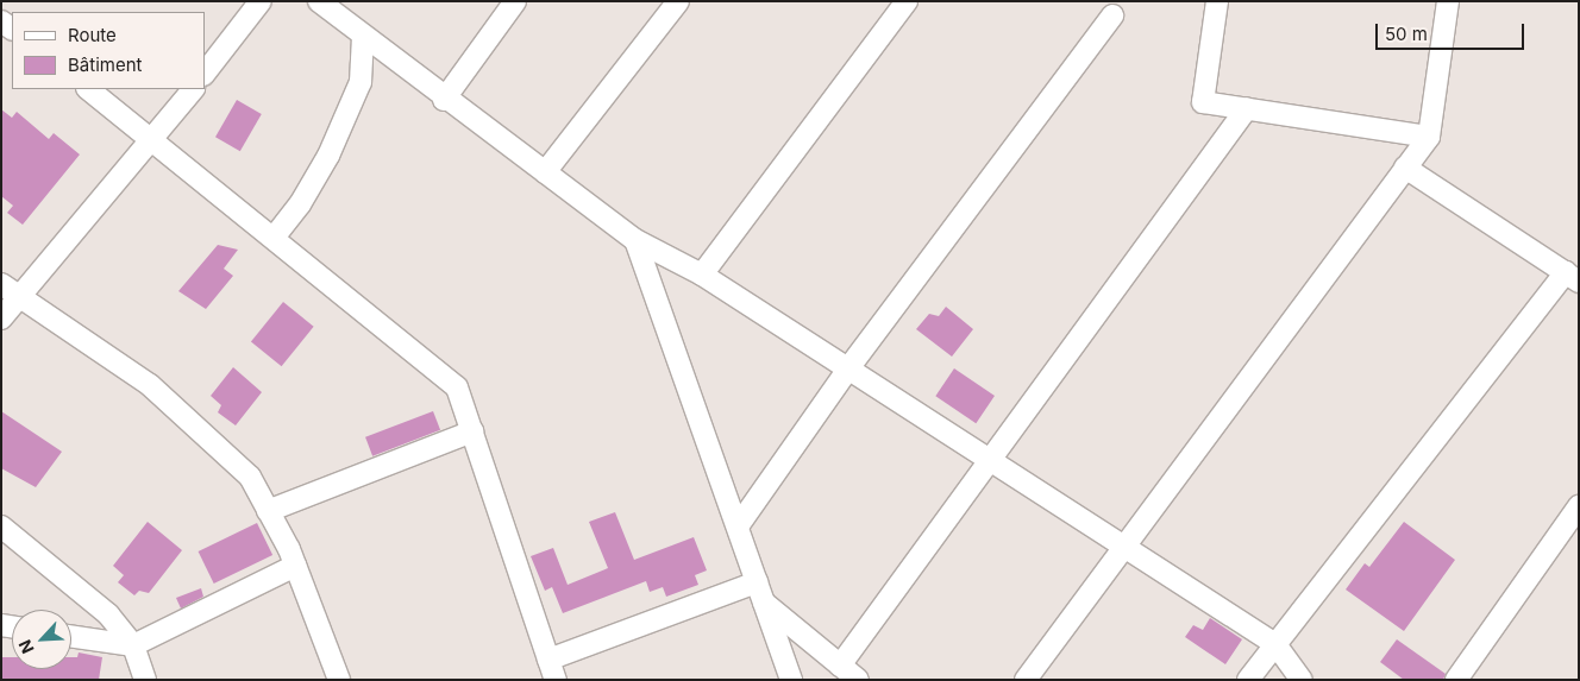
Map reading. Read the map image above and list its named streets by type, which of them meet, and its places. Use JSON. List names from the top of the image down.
{
  "legend": ["Route", "Bâtiment"],
  "scale_bar": "50 m",
  "north": "bottom left"
}
